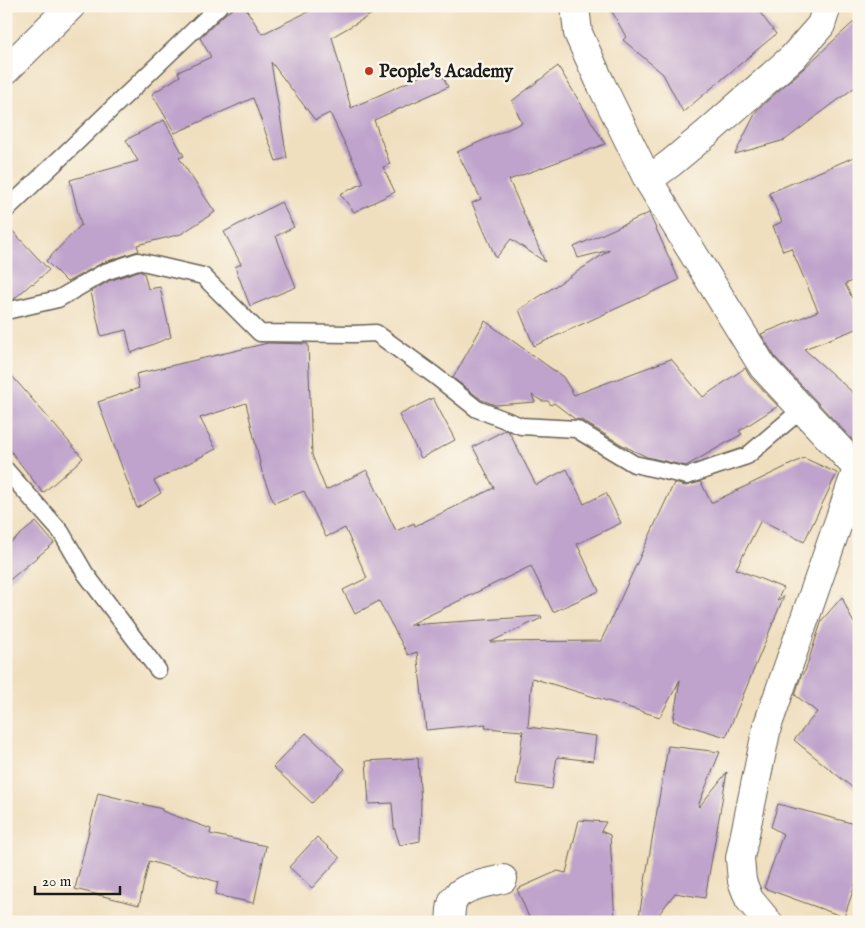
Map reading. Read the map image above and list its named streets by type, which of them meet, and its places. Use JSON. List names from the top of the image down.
{
  "places": ["People's Academy"],
  "scale_bar": "20 m"
}
